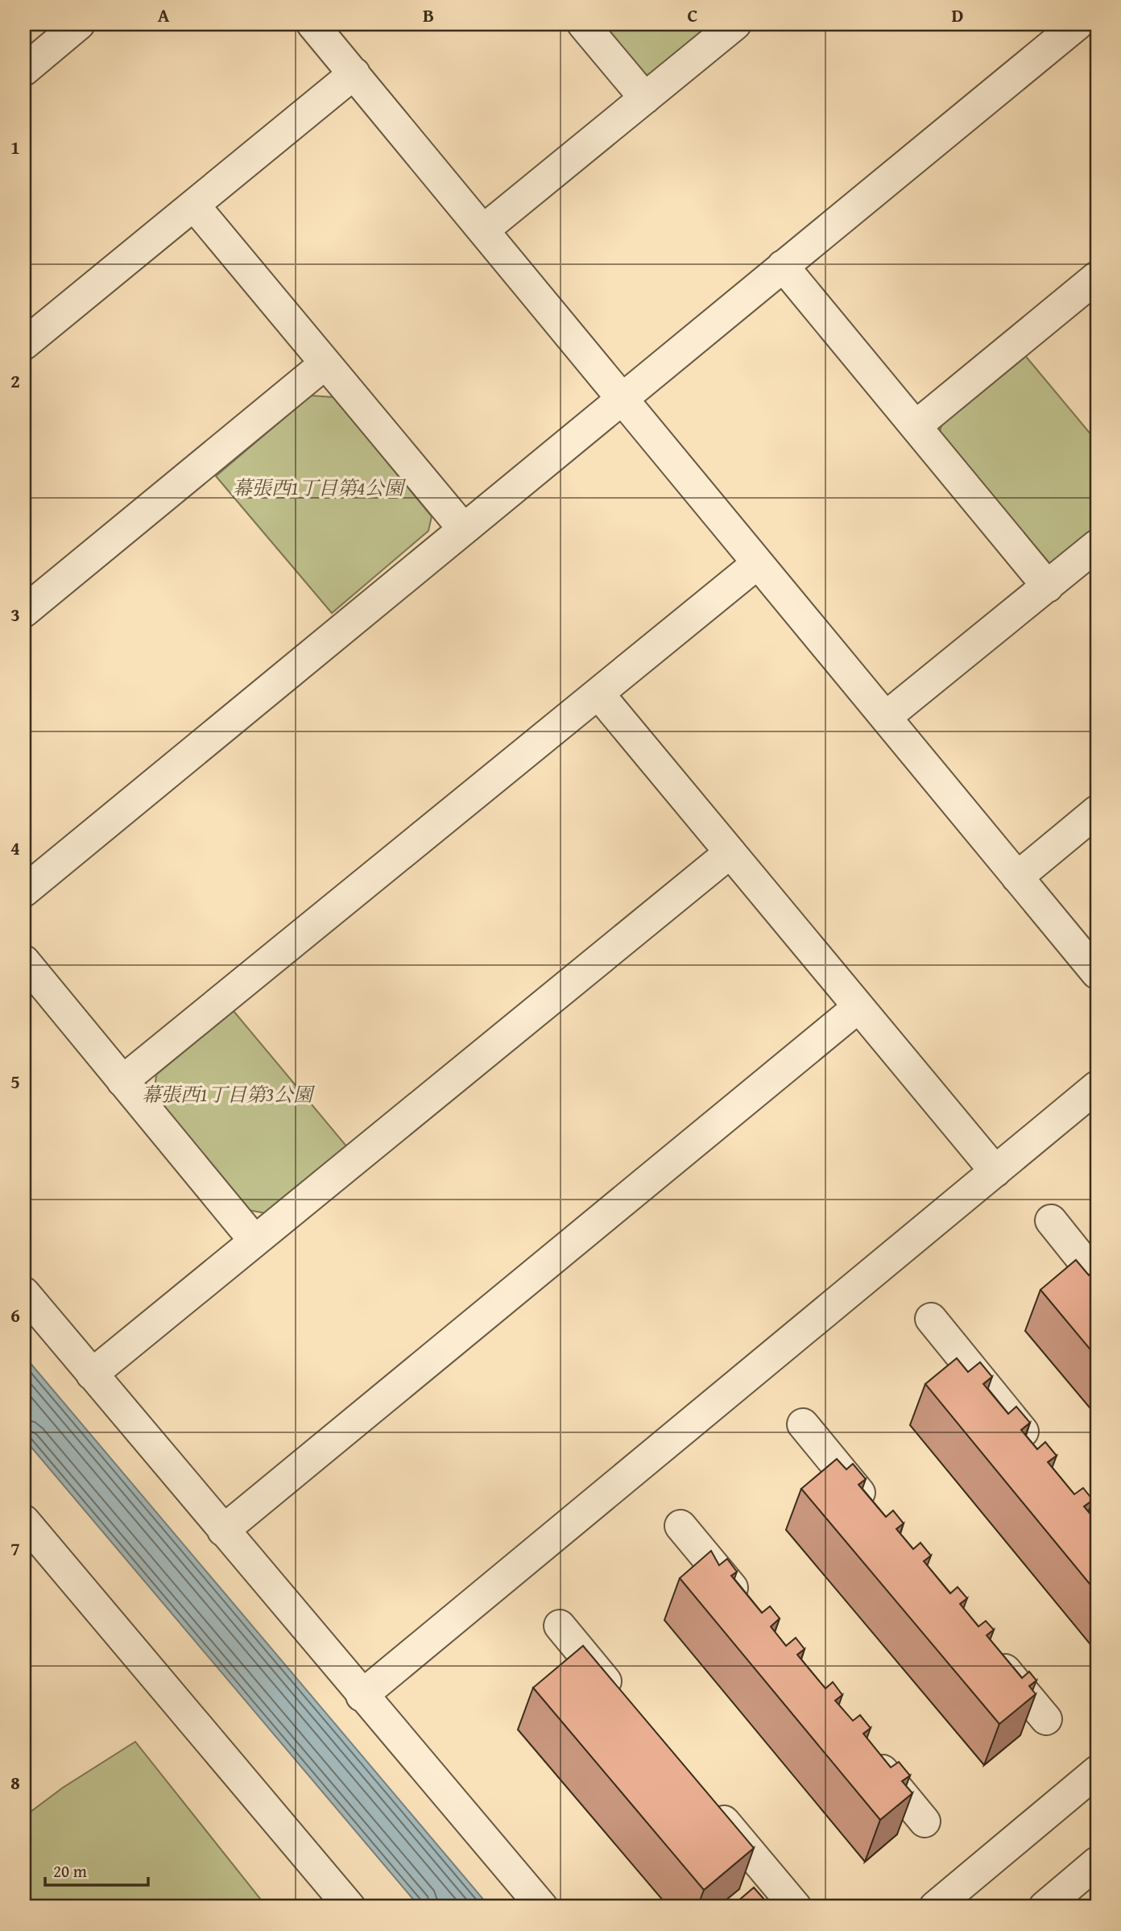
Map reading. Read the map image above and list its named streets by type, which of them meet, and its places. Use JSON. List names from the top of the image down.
{
  "parks": ["幕張西1丁目第4公園", "幕張西1丁目第3公園"],
  "scale_bar": "20 m",
  "grid": {
    "columns": [
      "A",
      "B",
      "C",
      "D"
    ],
    "rows": [
      "1",
      "2",
      "3",
      "4",
      "5",
      "6",
      "7",
      "8"
    ]
  }
}
